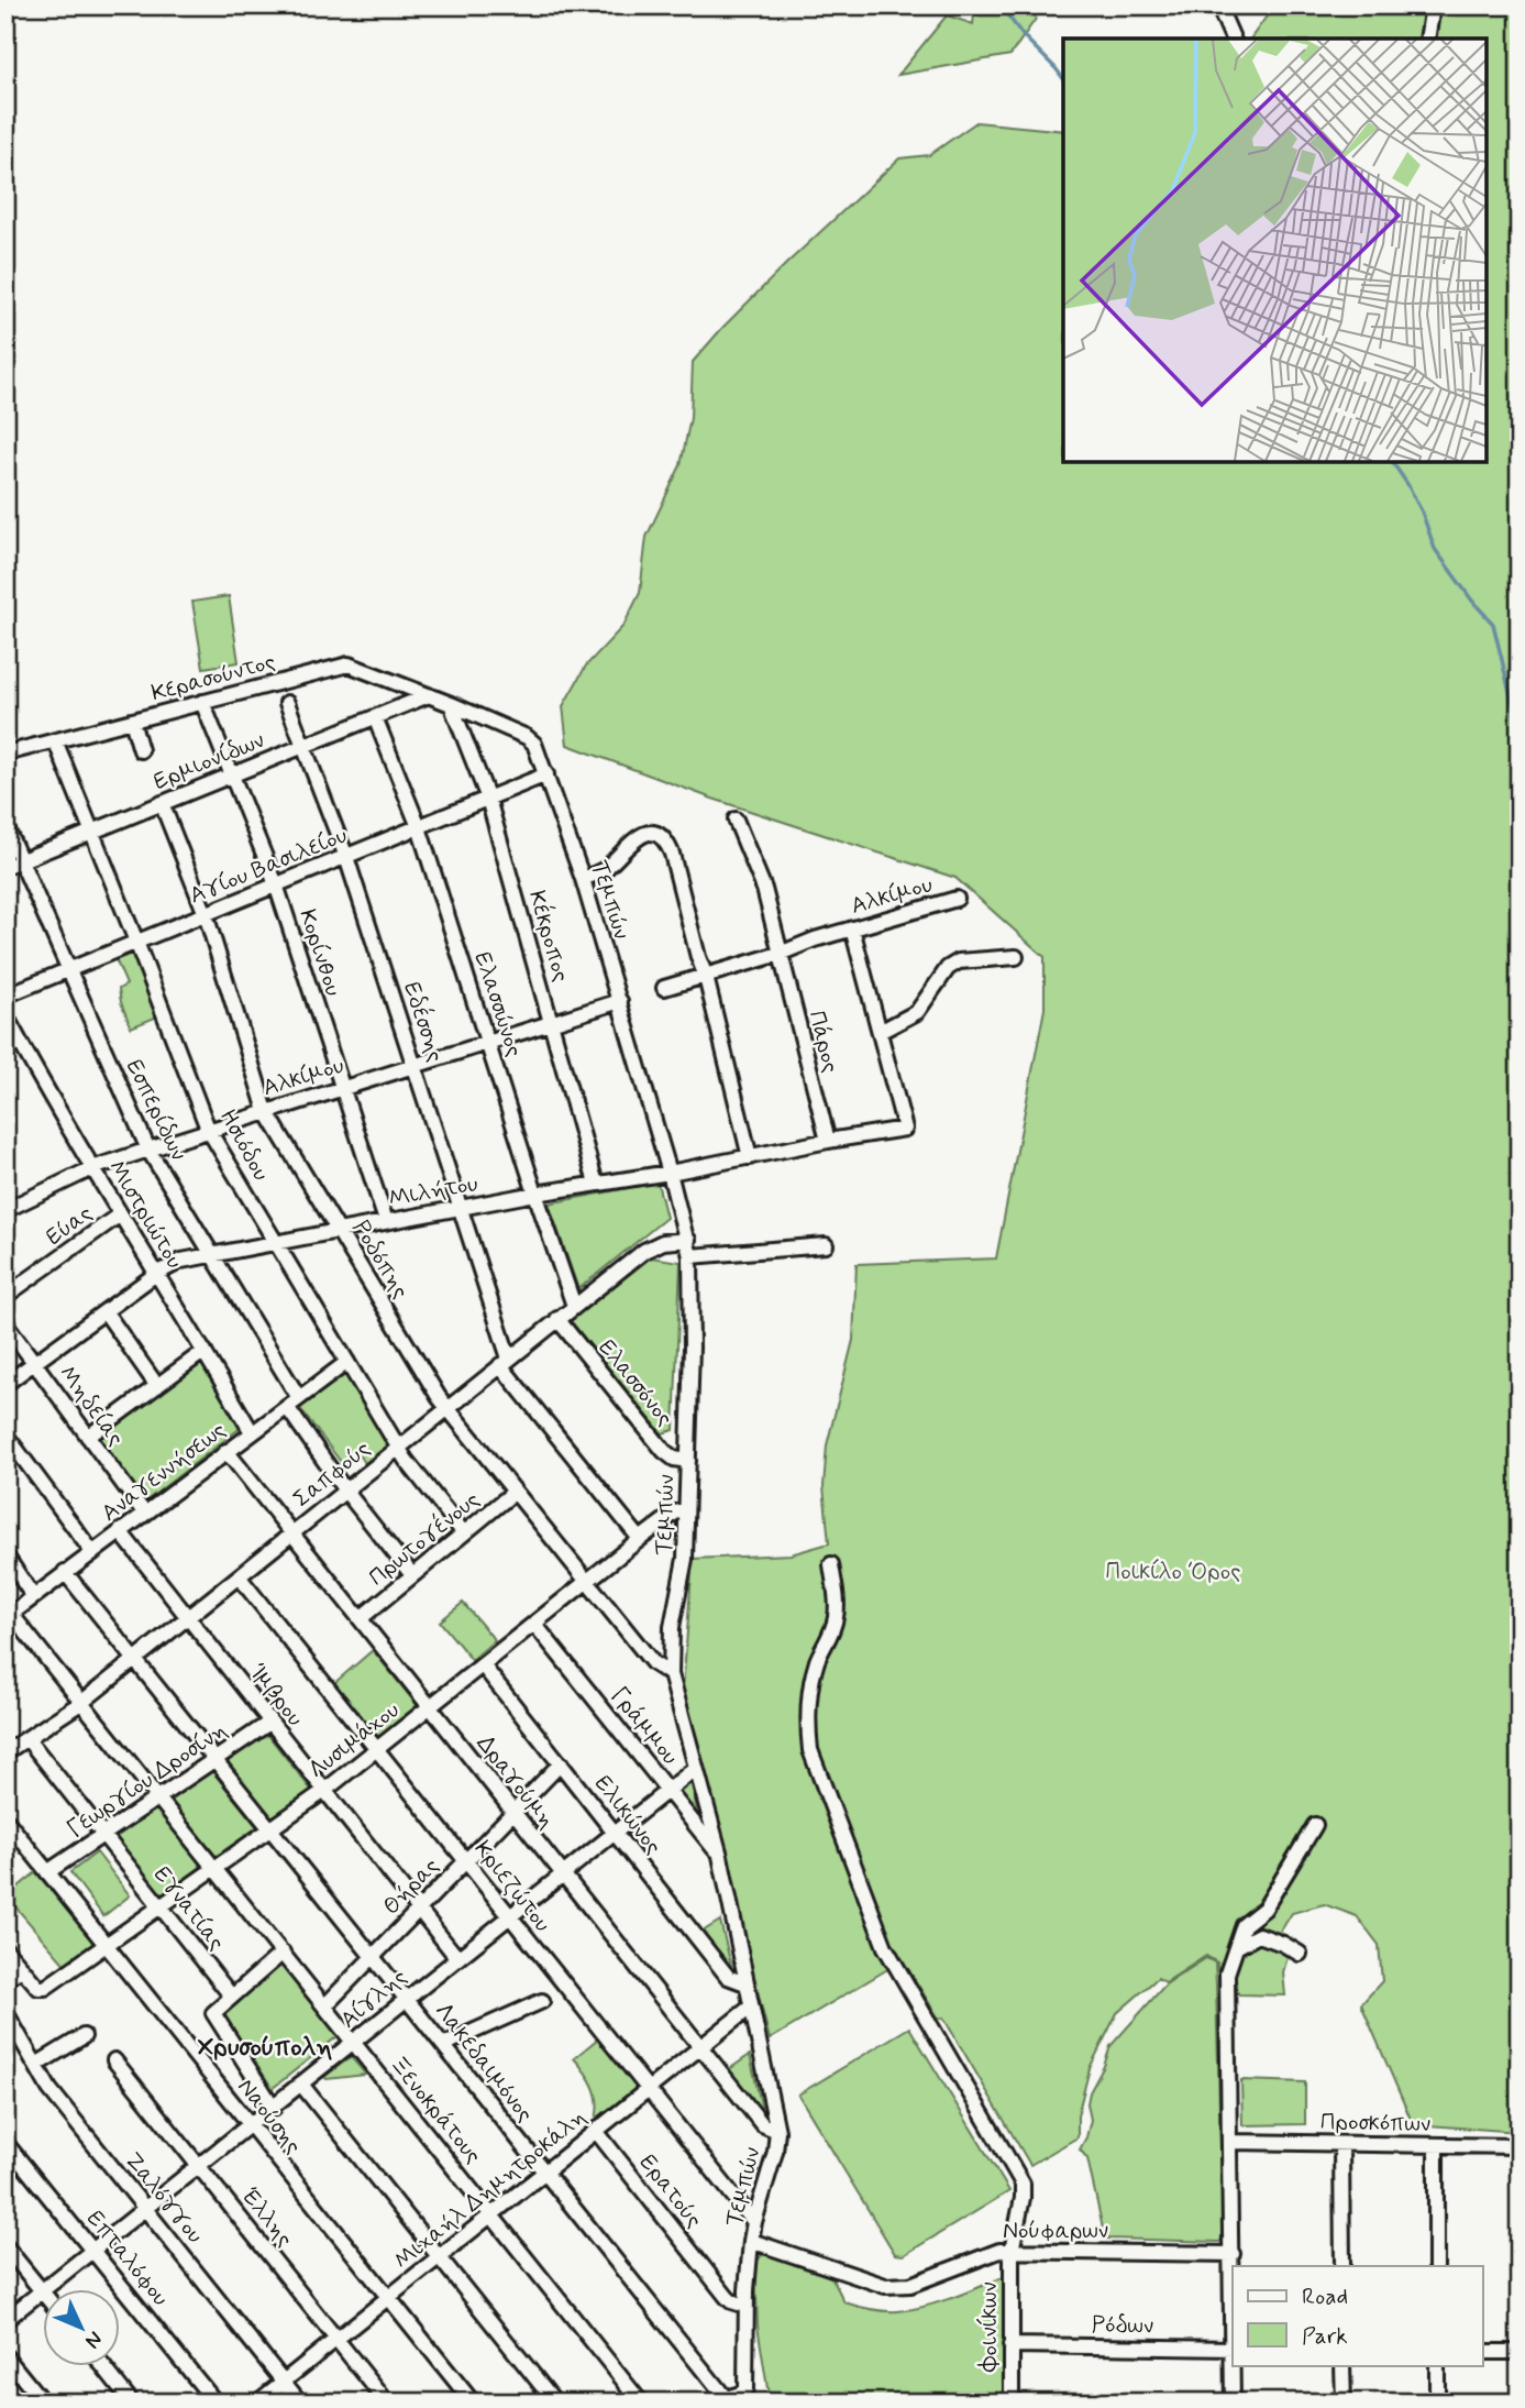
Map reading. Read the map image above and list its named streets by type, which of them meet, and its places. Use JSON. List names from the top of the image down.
{
  "streets": {
    "street": [
      "Κερασούντος",
      "Ερμιονίδων",
      "Αγίου Βασιλείου",
      "Αλκίμου",
      "Τεμπών",
      "Κέκροπος",
      "Κορίνθου",
      "Ελασσώνος",
      "Εδέσσης",
      "Πάρος",
      "Εσπερίδων",
      "Ησιόδου",
      "Μιλήτου",
      "Μιστριώτου",
      "Εύας",
      "Ροδόπης",
      "Ελασσόνος",
      "Μηδείας",
      "Αναγεννήσεως",
      "Σαπφούς",
      "Πρωτογένους",
      "Ίμβρου",
      "Γράμμου",
      "Λυσιμάχου",
      "Γεωργίου Δροσίνη",
      "Δραγούμη",
      "Ελικώνος",
      "Θήρας",
      "Κριεζώτου",
      "Εγνατίας",
      "Αίγλης",
      "Λακεδαιμόνος",
      "Ξενοκράτους",
      "Ναούσης",
      "Προσκόπων",
      "Μιχαήλ Δημητροκάλη",
      "Ερατούς",
      "Ζαλόγγου",
      "Έλλης",
      "Νούφαρων",
      "Επταλόφου",
      "Ρόδων",
      "Φοινίκων"
    ]
  },
  "crossings": [
    ["Κερασούντος", "Ερμιονίδων"],
    ["Κερασούντος", "Τεμπών"],
    ["Κερασούντος", "Κορίνθου"],
    ["Κερασούντος", "Ησιόδου"],
    ["Ερμιονίδων", "Τεμπών"],
    ["Ερμιονίδων", "Κορίνθου"],
    ["Ερμιονίδων", "Ελασσώνος"],
    ["Ερμιονίδων", "Εδέσσης"],
    ["Ερμιονίδων", "Εσπερίδων"],
    ["Ερμιονίδων", "Ησιόδου"],
    ["Ερμιονίδων", "Ροδόπης"],
    ["Αγίου Βασιλείου", "Τεμπών"],
    ["Αγίου Βασιλείου", "Κέκροπος"],
    ["Αγίου Βασιλείου", "Κορίνθου"],
    ["Αγίου Βασιλείου", "Ελασσώνος"],
    ["Αγίου Βασιλείου", "Εδέσσης"],
    ["Αγίου Βασιλείου", "Εσπερίδων"],
    ["Αγίου Βασιλείου", "Ησιόδου"],
    ["Αγίου Βασιλείου", "Ροδόπης"],
    ["Αλκίμου", "Τεμπών"],
    ["Αλκίμου", "Κέκροπος"],
    ["Αλκίμου", "Κορίνθου"],
    ["Αλκίμου", "Ελασσώνος"],
    ["Αλκίμου", "Εδέσσης"],
    ["Αλκίμου", "Πάρος"],
    ["Αλκίμου", "Εσπερίδων"],
    ["Αλκίμου", "Ησιόδου"],
    ["Αλκίμου", "Μιστριώτου"],
    ["Αλκίμου", "Ροδόπης"],
    ["Τεμπών", "Κέκροπος"],
    ["Τεμπών", "Μιλήτου"],
    ["Τεμπών", "Ροδόπης"],
    ["Τεμπών", "Ελασσόνος"],
    ["Τεμπών", "Σαπφούς"],
    ["Τεμπών", "Γράμμου"],
    ["Τεμπών", "Λυσιμάχου"],
    ["Τεμπών", "Δραγούμη"],
    ["Τεμπών", "Ελικώνος"],
    ["Τεμπών", "Κριεζώτου"],
    ["Τεμπών", "Αίγλης"],
    ["Τεμπών", "Λακεδαιμόνος"],
    ["Τεμπών", "Μιχαήλ Δημητροκάλη"],
    ["Τεμπών", "Ερατούς"],
    ["Τεμπών", "Νούφαρων"],
    ["Κέκροπος", "Μιλήτου"],
    ["Κορίνθου", "Μιλήτου"],
    ["Ελασσώνος", "Μιλήτου"],
    ["Ελασσώνος", "Σαπφούς"],
    ["Εδέσσης", "Μιλήτου"],
    ["Εδέσσης", "Σαπφούς"],
    ["Εδέσσης", "Λυσιμάχου"],
    ["Πάρος", "Μιλήτου"],
    ["Εσπερίδων", "Μιλήτου"],
    ["Εσπερίδων", "Αναγεννήσεως"],
    ["Εσπερίδων", "Σαπφούς"],
    ["Εσπερίδων", "Πρωτογένους"],
    ["Ησιόδου", "Μιλήτου"],
    ["Ησιόδου", "Αναγεννήσεως"],
    ["Ησιόδου", "Σαπφούς"],
    ["Ησιόδου", "Πρωτογένους"],
    ["Μιλήτου", "Μιστριώτου"],
    ["Μιλήτου", "Ροδόπης"],
    ["Μιλήτου", "Μηδείας"],
    ["Μιστριώτου", "Εύας"],
    ["Μιστριώτου", "Αναγεννήσεως"],
    ["Ροδόπης", "Σαπφούς"],
    ["Ροδόπης", "Πρωτογένους"],
    ["Ροδόπης", "Λυσιμάχου"],
    ["Ελασσόνος", "Σαπφούς"],
    ["Μηδείας", "Αναγεννήσεως"],
    ["Αναγεννήσεως", "Ίμβρου"],
    ["Αναγεννήσεως", "Δραγούμη"],
    ["Αναγεννήσεως", "Λακεδαιμόνος"],
    ["Αναγεννήσεως", "Ξενοκράτους"],
    ["Σαπφούς", "Ίμβρου"],
    ["Σαπφούς", "Δραγούμη"],
    ["Σαπφούς", "Κριεζώτου"],
    ["Σαπφούς", "Εγνατίας"],
    ["Σαπφούς", "Λακεδαιμόνος"],
    ["Σαπφούς", "Ξενοκράτους"],
    ["Πρωτογένους", "Δραγούμη"],
    ["Ίμβρου", "Λυσιμάχου"],
    ["Ίμβρου", "Γεωργίου Δροσίνη"],
    ["Ίμβρου", "Θήρας"],
    ["Ίμβρου", "Αίγλης"],
    ["Γράμμου", "Λυσιμάχου"],
    ["Γράμμου", "Αίγλης"],
    ["Λυσιμάχου", "Δραγούμη"],
    ["Λυσιμάχου", "Ελικώνος"],
    ["Λυσιμάχου", "Κριεζώτου"],
    ["Λυσιμάχου", "Εγνατίας"],
    ["Λυσιμάχου", "Λακεδαιμόνος"],
    ["Λυσιμάχου", "Ξενοκράτους"],
    ["Λυσιμάχου", "Ναούσης"],
    ["Γεωργίου Δροσίνη", "Εγνατίας"],
    ["Γεωργίου Δροσίνη", "Λακεδαιμόνος"],
    ["Γεωργίου Δροσίνη", "Ξενοκράτους"],
    ["Γεωργίου Δροσίνη", "Ναούσης"],
    ["Δραγούμη", "Θήρας"],
    ["Δραγούμη", "Αίγλης"],
    ["Δραγούμη", "Μιχαήλ Δημητροκάλη"],
    ["Ελικώνος", "Θήρας"],
    ["Ελικώνος", "Αίγλης"],
    ["Θήρας", "Κριεζώτου"],
    ["Θήρας", "Λακεδαιμόνος"],
    ["Θήρας", "Ξενοκράτους"],
    ["Κριεζώτου", "Αίγλης"],
    ["Κριεζώτου", "Μιχαήλ Δημητροκάλη"],
    ["Αίγλης", "Λακεδαιμόνος"],
    ["Αίγλης", "Ξενοκράτους"],
    ["Αίγλης", "Ναούσης"],
    ["Αίγλης", "Ζαλόγγου"],
    ["Αίγλης", "Έλλης"],
    ["Αίγλης", "Επταλόφου"],
    ["Λακεδαιμόνος", "Μιχαήλ Δημητροκάλη"],
    ["Ξενοκράτους", "Μιχαήλ Δημητροκάλη"],
    ["Ναούσης", "Μιχαήλ Δημητροκάλη"],
    ["Μιχαήλ Δημητροκάλη", "Ερατούς"],
    ["Μιχαήλ Δημητροκάλη", "Ζαλόγγου"],
    ["Μιχαήλ Δημητροκάλη", "Έλλης"],
    ["Νούφαρων", "Φοινίκων"],
    ["Ρόδων", "Φοινίκων"]
  ],
  "districts": ["Χρυσούπολη"],
  "parks": ["Ποικίλο Όρος"],
  "legend": ["Road", "Park"],
  "north": "bottom right"
}
